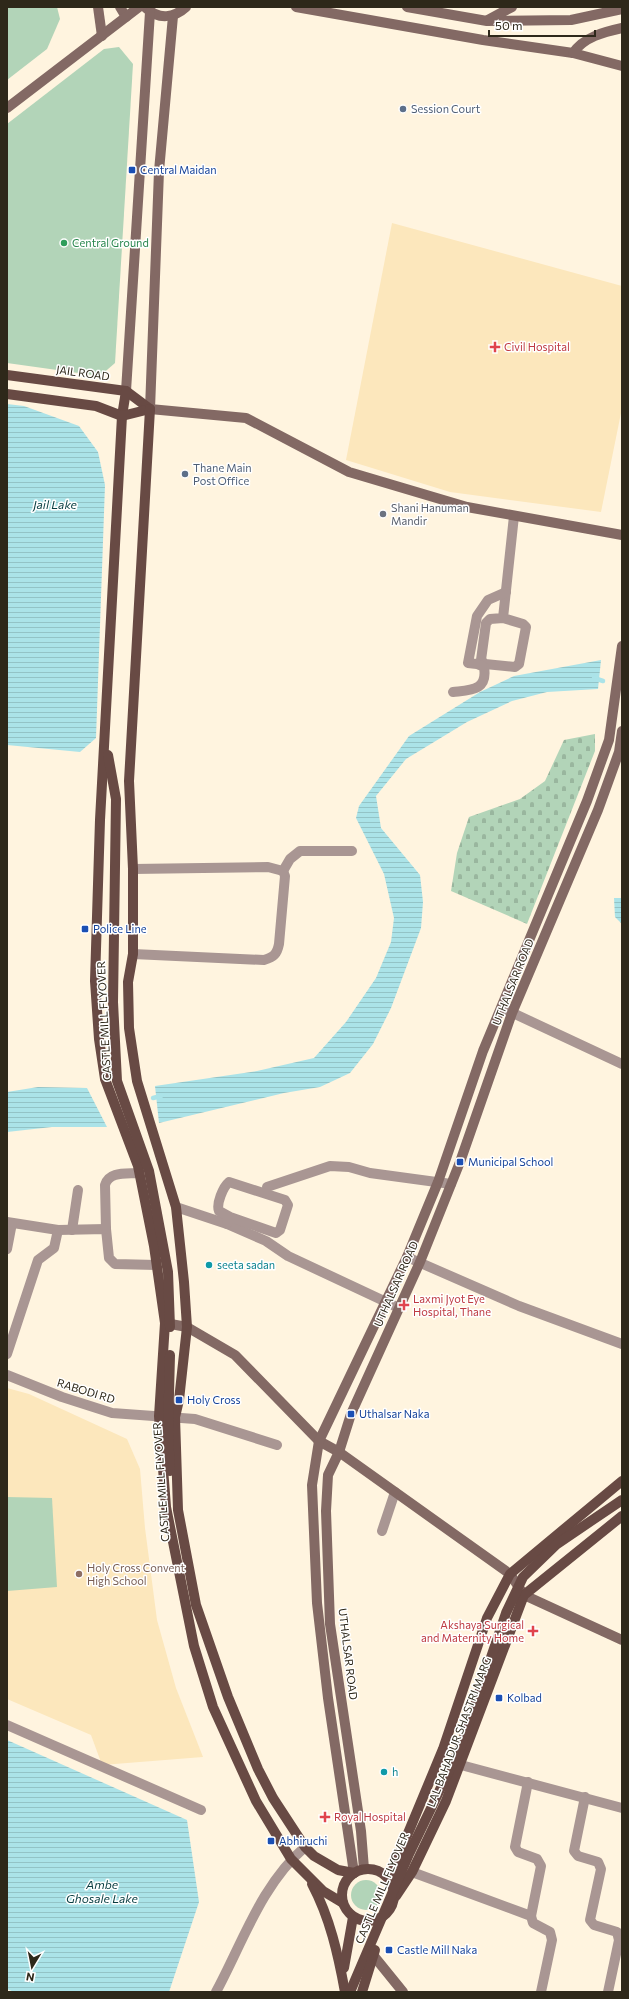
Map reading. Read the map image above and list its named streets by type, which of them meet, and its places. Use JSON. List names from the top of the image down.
{
  "streets": {
    "main road": ["JAIL ROAD", "CASTLE MILL FLYOVER", "LAL BAHADUR SHASTRI MARG"],
    "street": ["UTHALSAR ROAD", "RABODI RD"]
  },
  "crossings": [
    ["UTHALSAR ROAD", "LAL BAHADUR SHASTRI MARG"]
  ],
  "water": ["Jail Lake", "Ambe Ghosale Lake"],
  "places": {
    "other": [
      "Session Court",
      "Central Ground",
      "Thane Main Post Office",
      "Shani Hanuman Mandir",
      "seeta sadan",
      "Holy Cross Convent High School",
      "h"
    ],
    "transit": [
      "Central Maidan",
      "Police Line",
      "Municipal School",
      "Holy Cross",
      "Uthalsar Naka",
      "Kolbad",
      "Abhiruchi",
      "Castle Mill Naka"
    ],
    "health": [
      "Civil Hospital",
      "Laxmi Jyot Eye Hospital, Thane",
      "Akshaya Surgical and Maternity Home",
      "Royal Hospital"
    ]
  },
  "scale_bar": "50 m",
  "north": "bottom"
}
